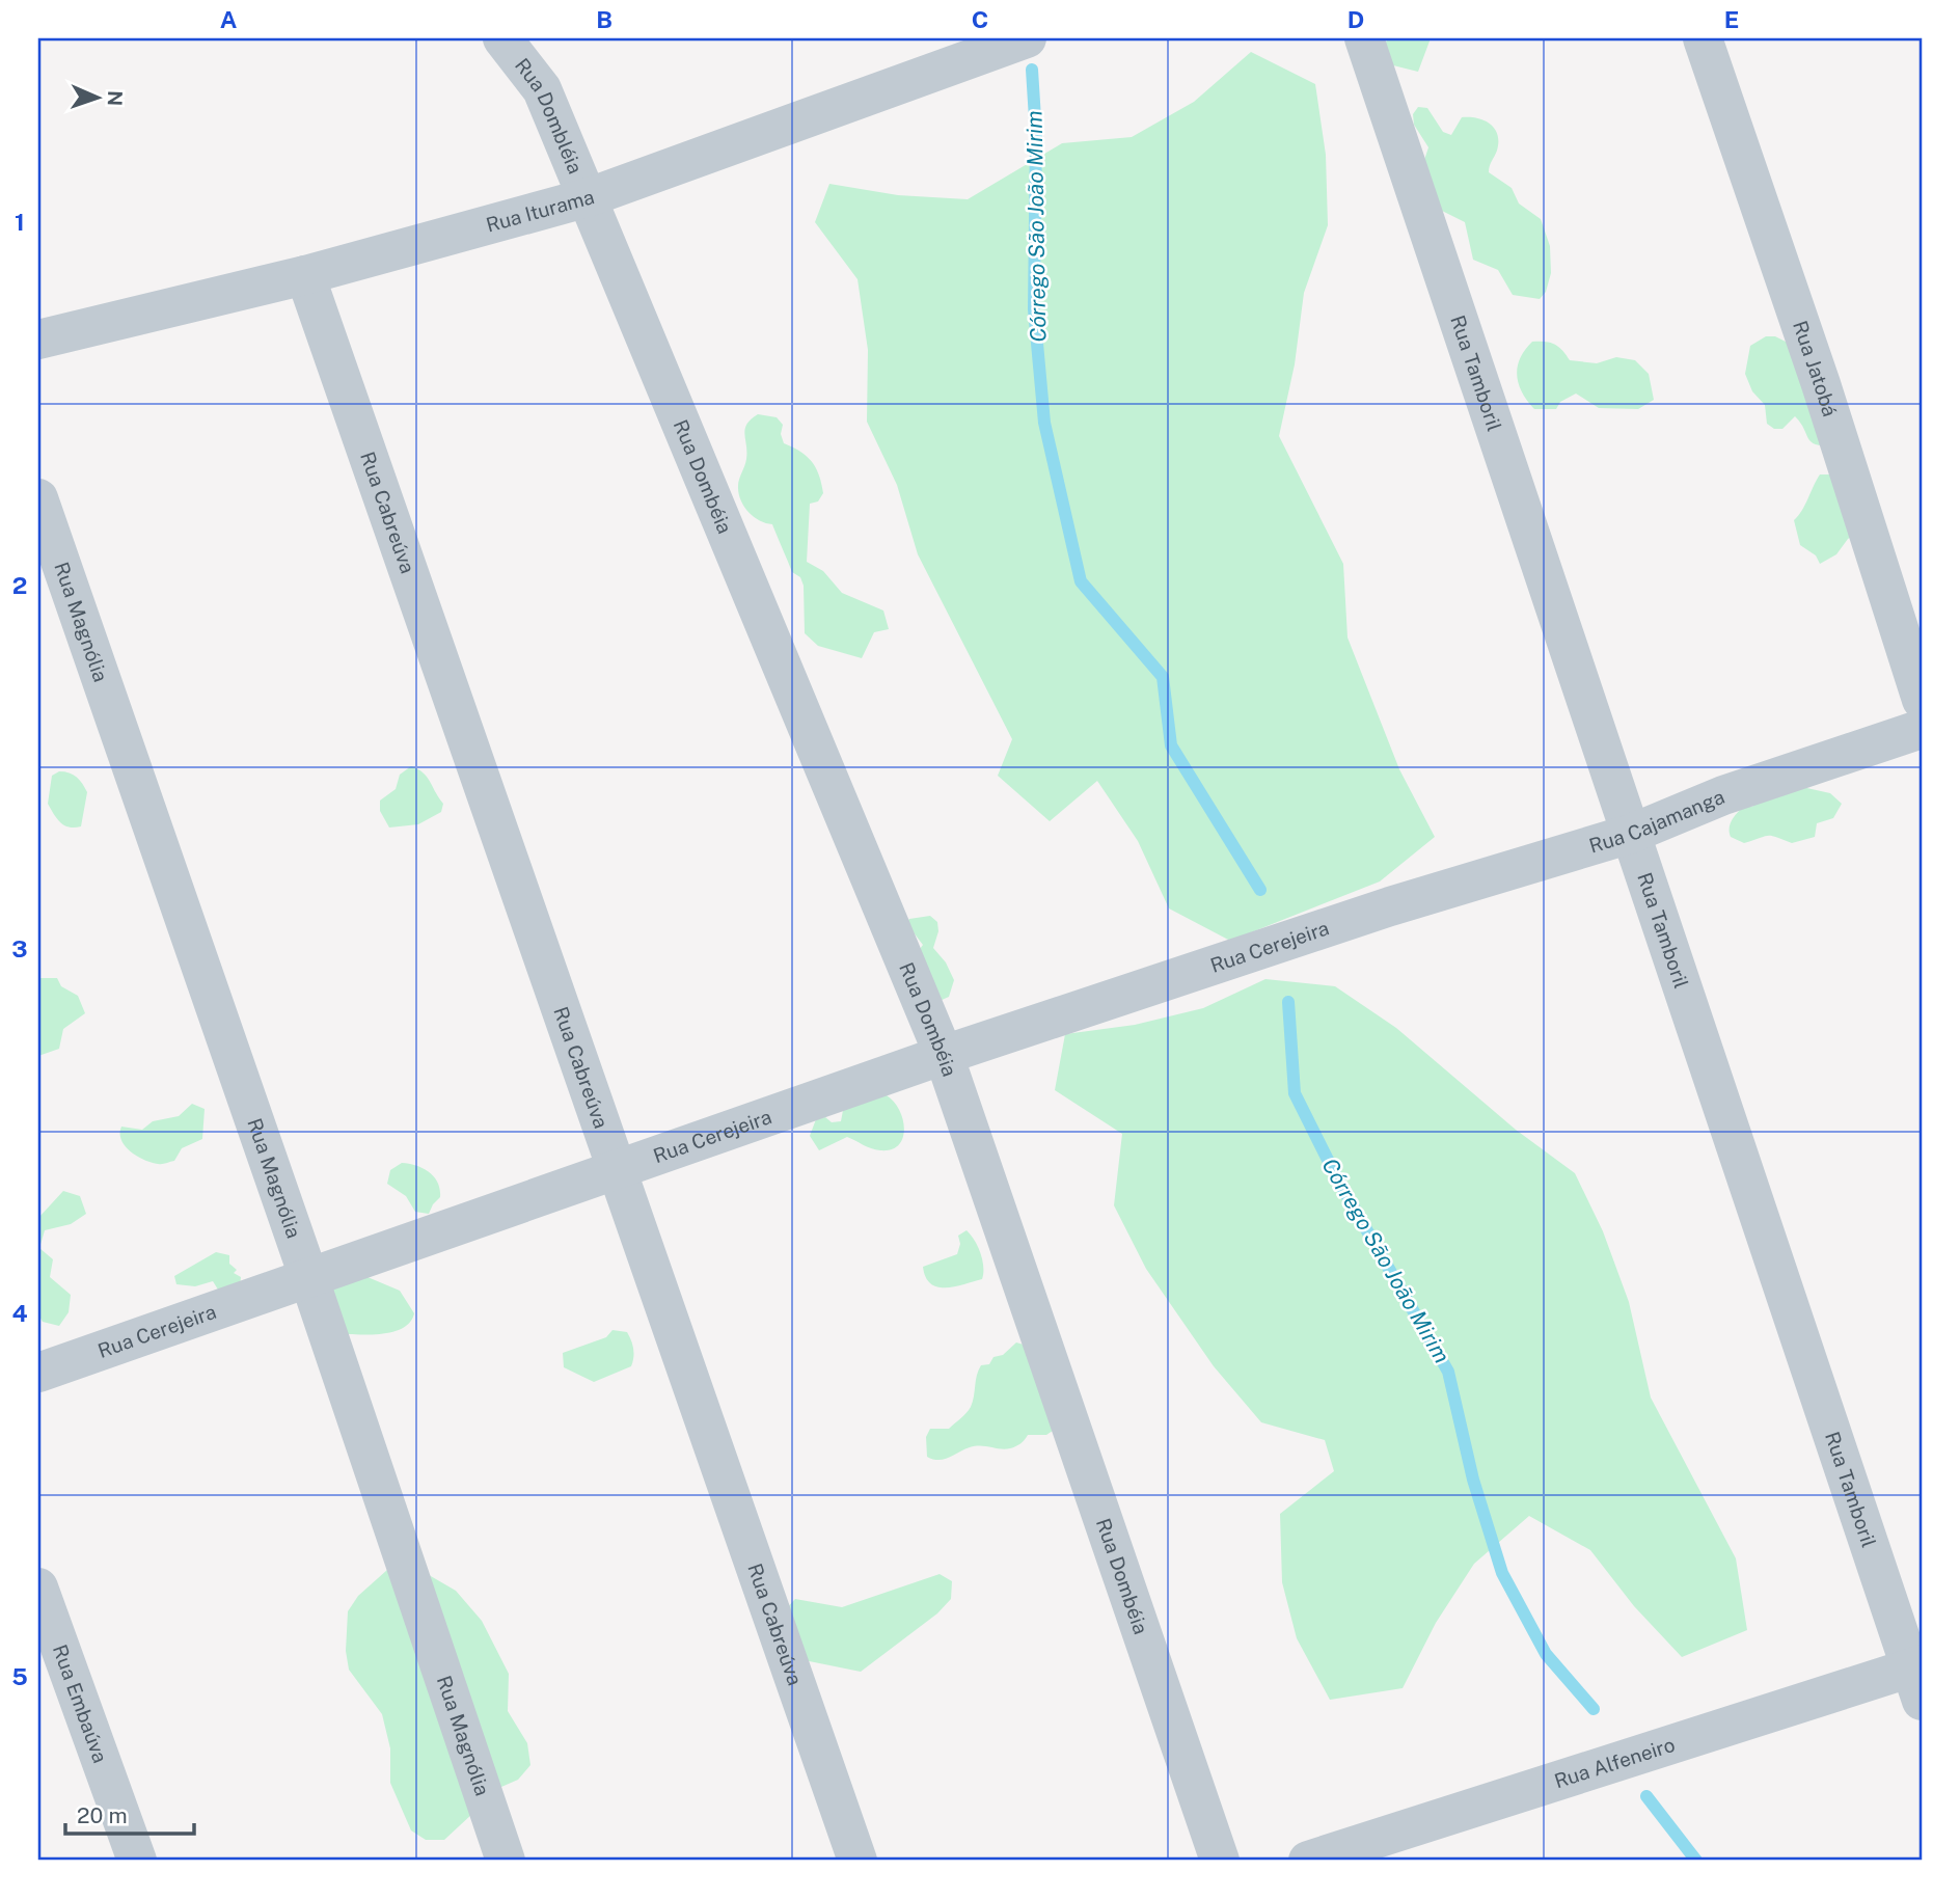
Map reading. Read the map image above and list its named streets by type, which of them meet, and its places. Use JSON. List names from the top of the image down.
{
  "streets": {
    "street": [
      "Rua Dombléia",
      "Rua Iturama",
      "Rua Jatobá",
      "Rua Tamboril",
      "Rua Dombéia",
      "Rua Cabreúva",
      "Rua Magnólia",
      "Rua Cajamanga",
      "Rua Cerejeira",
      "Rua Embaúva",
      "Rua Alfeneiro"
    ]
  },
  "crossings": [
    ["Rua Dombléia", "Rua Iturama"],
    ["Rua Dombléia", "Rua Dombéia"],
    ["Rua Iturama", "Rua Dombéia"],
    ["Rua Iturama", "Rua Cabreúva"],
    ["Rua Tamboril", "Rua Cajamanga"],
    ["Rua Tamboril", "Rua Alfeneiro"],
    ["Rua Dombéia", "Rua Cerejeira"],
    ["Rua Cabreúva", "Rua Cerejeira"],
    ["Rua Magnólia", "Rua Cerejeira"],
    ["Rua Cajamanga", "Rua Cerejeira"]
  ],
  "water": ["Córrego São João Mirim"],
  "scale_bar": "20 m",
  "north": "right",
  "grid": {
    "columns": [
      "A",
      "B",
      "C",
      "D",
      "E"
    ],
    "rows": [
      "1",
      "2",
      "3",
      "4",
      "5"
    ]
  }
}
